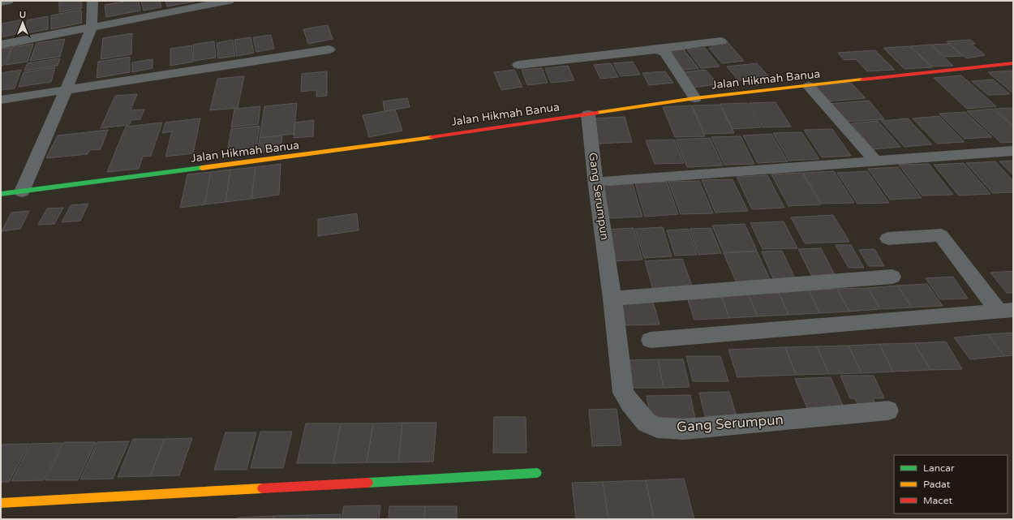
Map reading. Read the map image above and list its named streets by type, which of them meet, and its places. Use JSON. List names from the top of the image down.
{
  "streets": {
    "street": ["Jalan Hikmah Banua", "Gang Serumpun"]
  },
  "crossings": [
    ["Jalan Hikmah Banua", "Gang Serumpun"]
  ],
  "legend": ["Lancar", "Padat", "Macet"],
  "north": "top"
}
